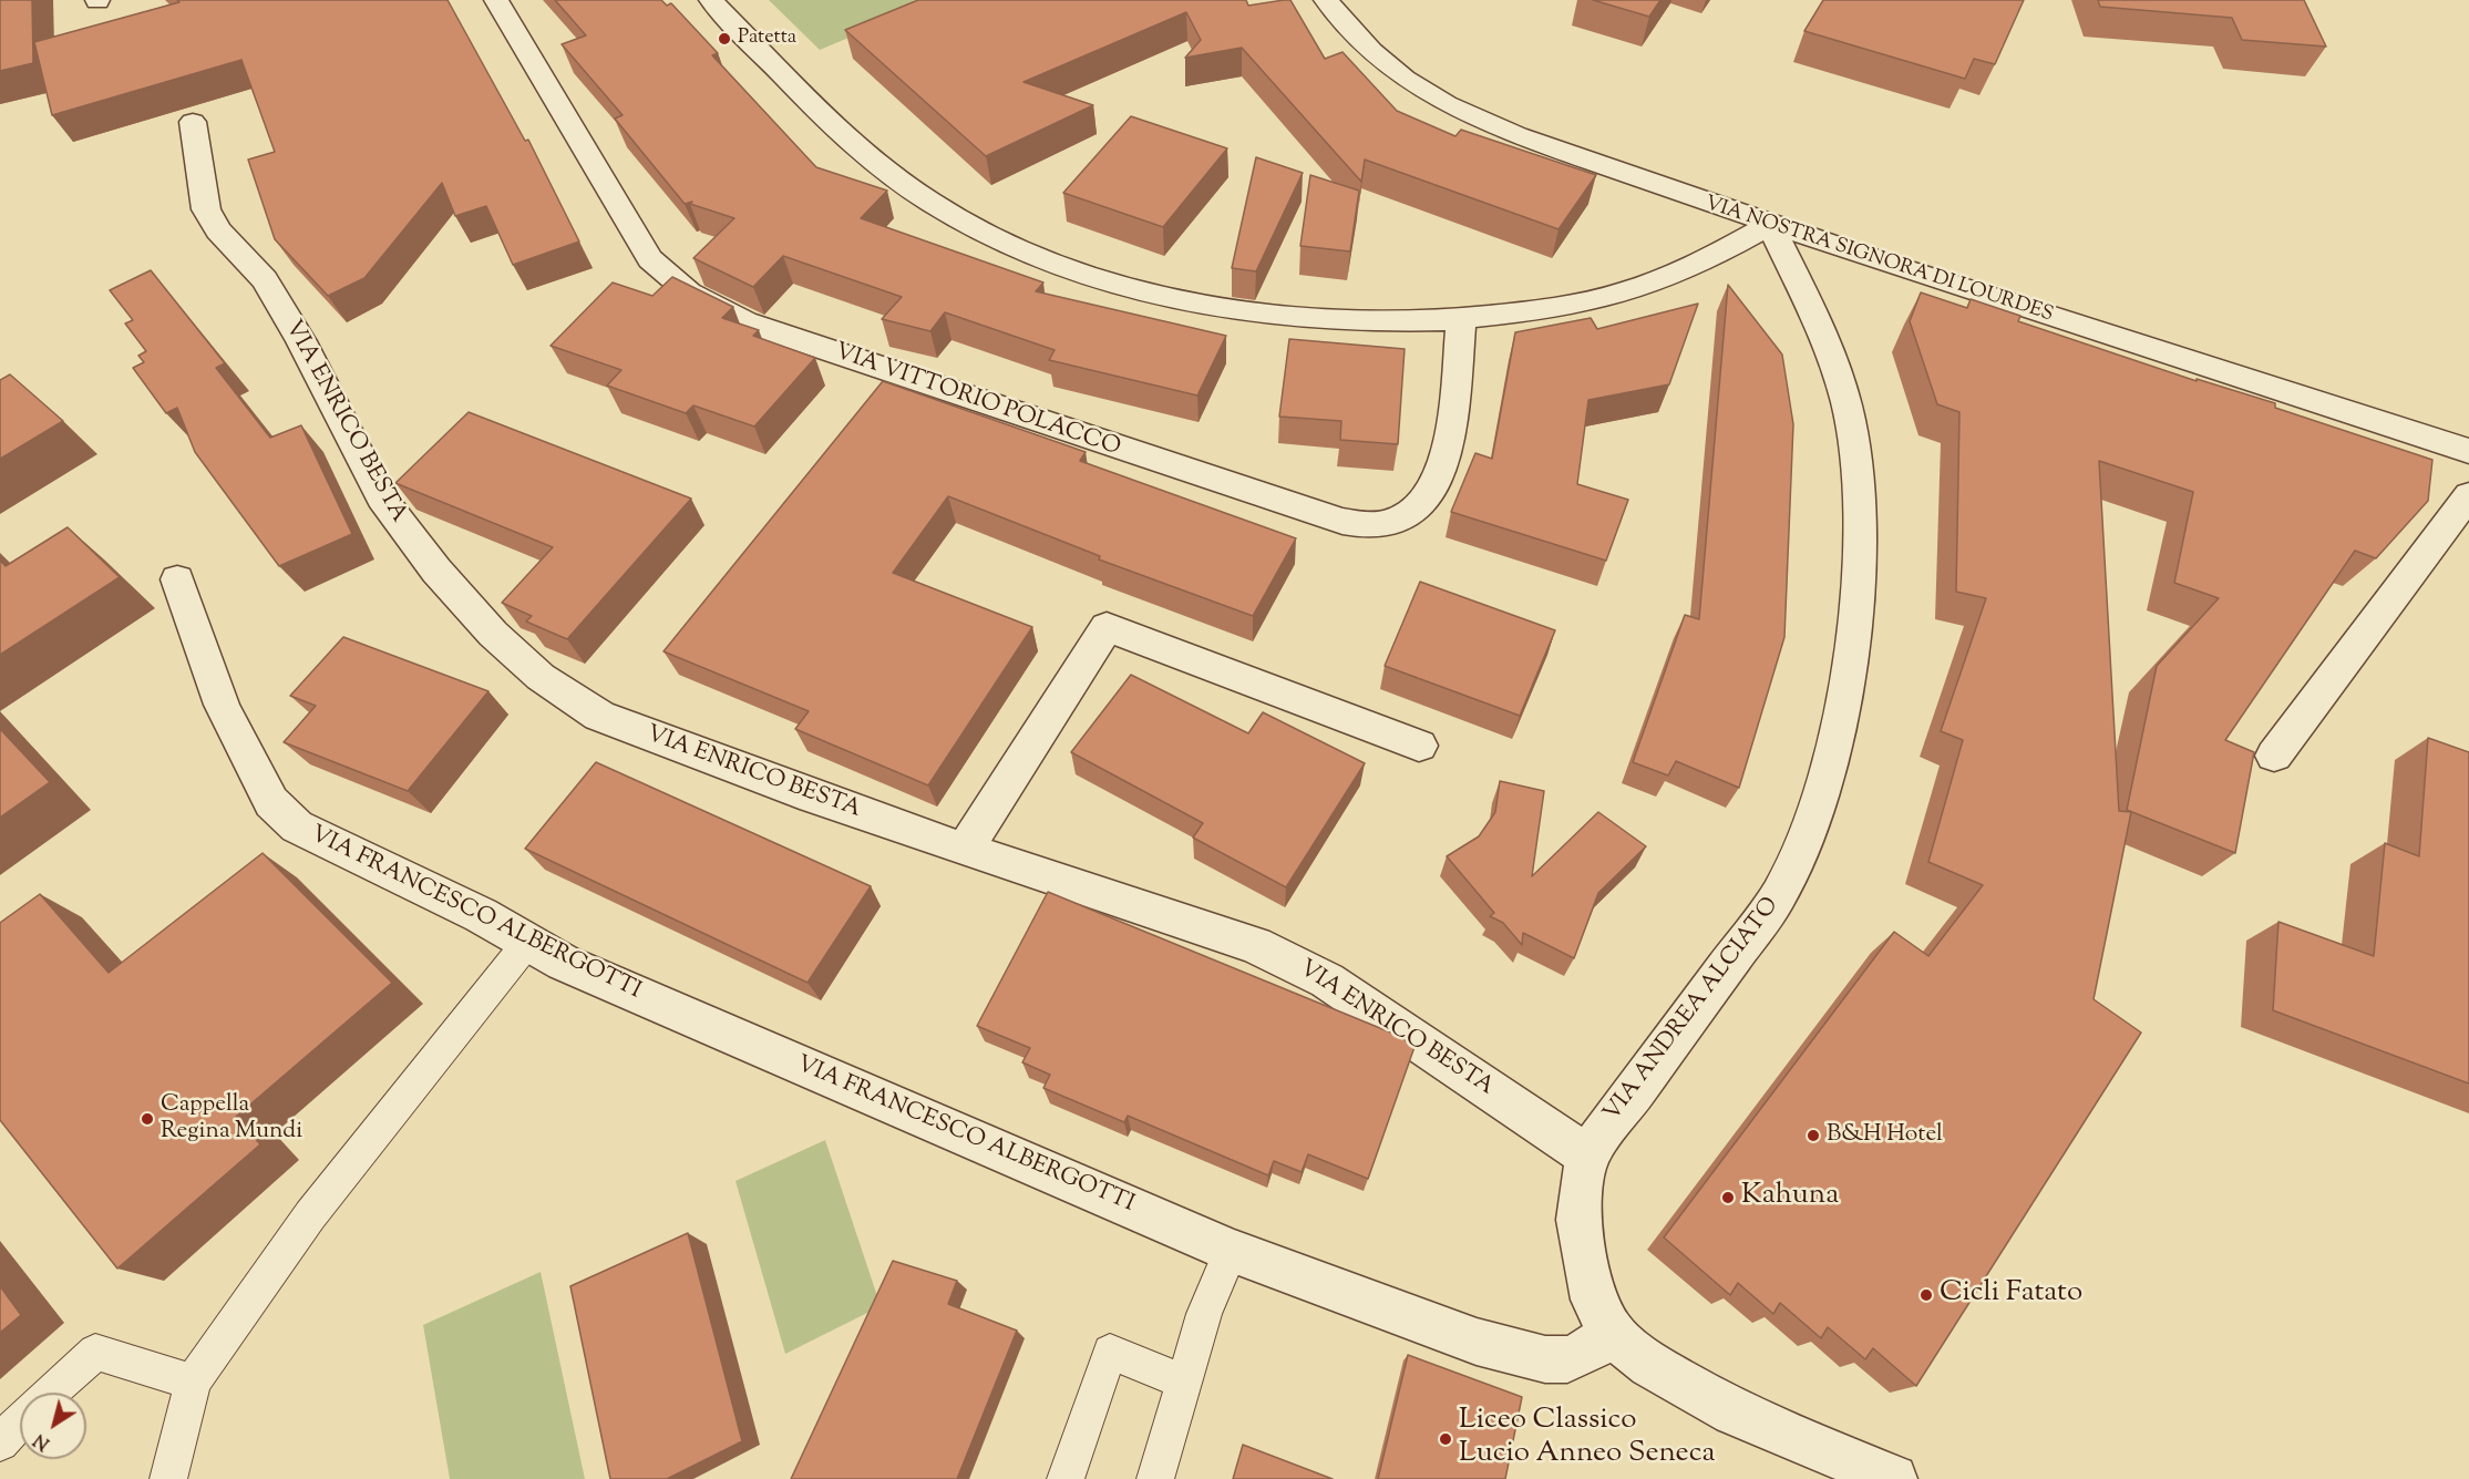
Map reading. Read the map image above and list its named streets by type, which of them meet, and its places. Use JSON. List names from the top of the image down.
{
  "streets": {
    "street": [
      "VIA NOSTRA SIGNORA DI LOURDES",
      "VIA VITTORIO POLACCO",
      "VIA ENRICO BESTA",
      "VIA FRANCESCO ALBERGOTTI",
      "VIA ANDREA ALCIATO"
    ]
  },
  "crossings": [
    ["VIA NOSTRA SIGNORA DI LOURDES", "VIA ANDREA ALCIATO"],
    ["VIA ENRICO BESTA", "VIA ANDREA ALCIATO"],
    ["VIA FRANCESCO ALBERGOTTI", "VIA ANDREA ALCIATO"]
  ],
  "places": [
    "Patetta",
    "Cappella Regina Mundi",
    "B&H Hotel",
    "Kahuna",
    "Cicli Fatato",
    "Liceo Classico Lucio Anneo Seneca"
  ],
  "north": "bottom left"
}
